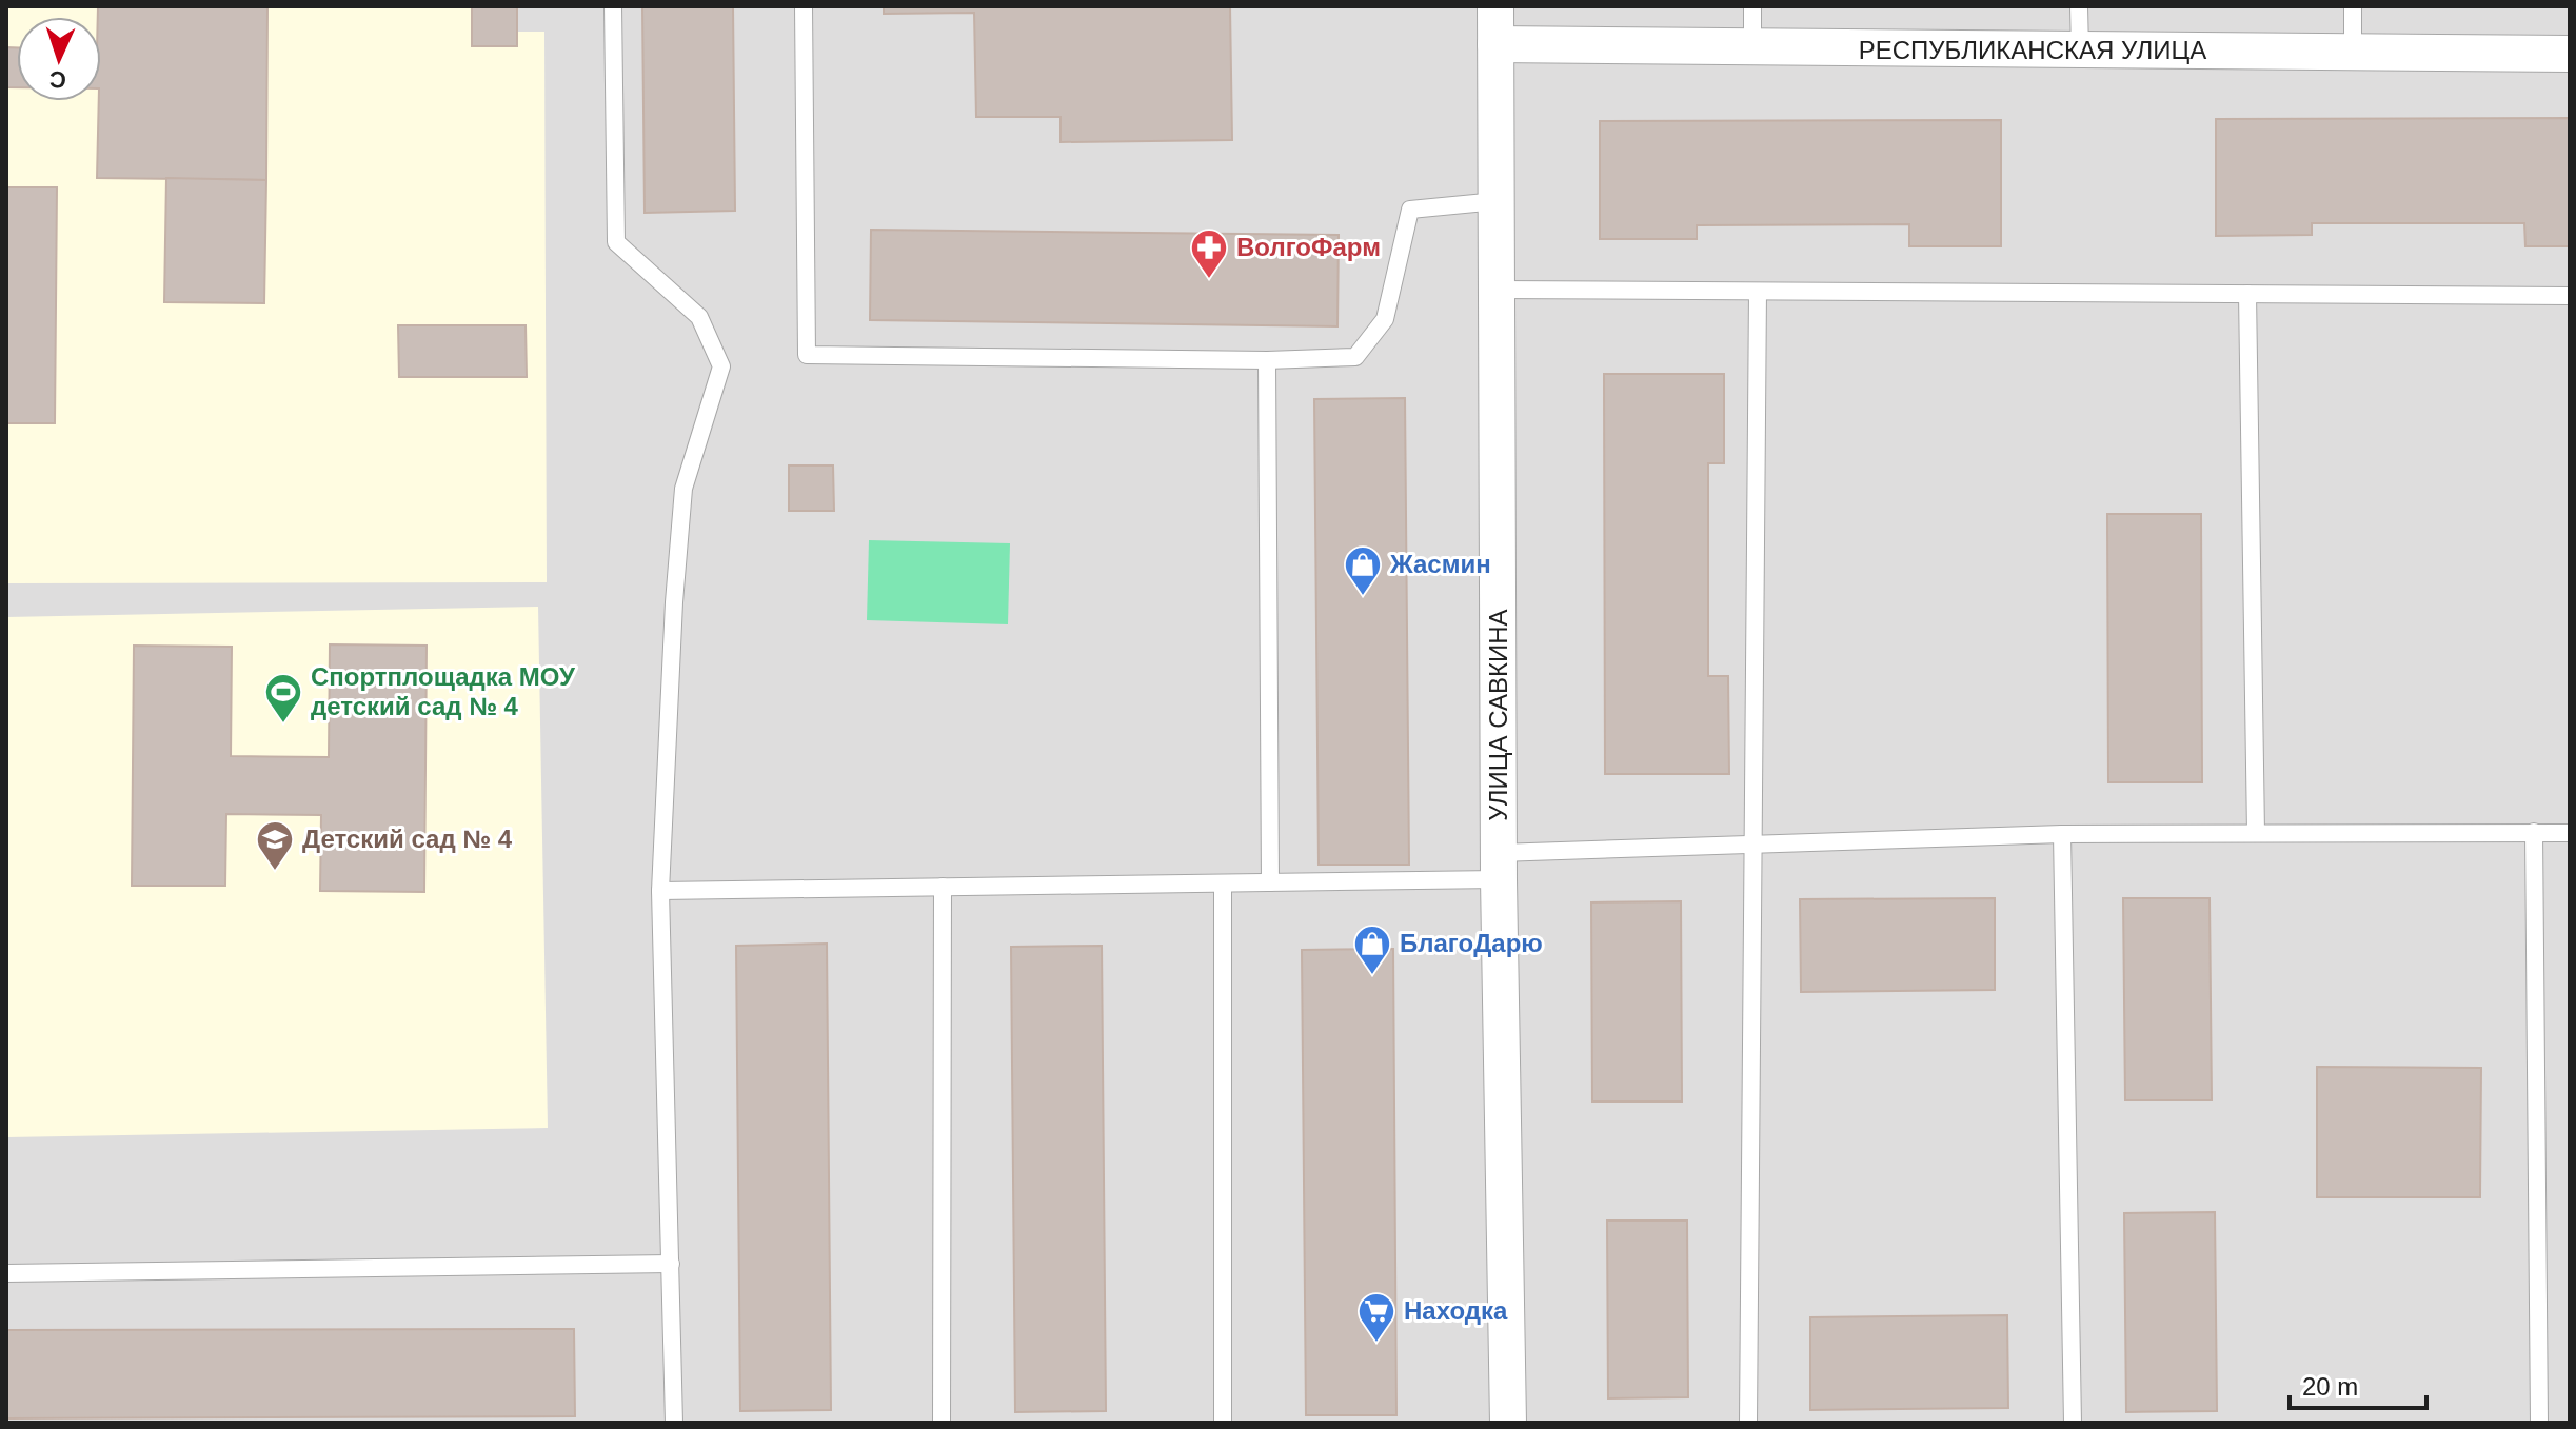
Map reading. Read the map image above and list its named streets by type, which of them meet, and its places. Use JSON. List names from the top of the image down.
{
  "streets": {
    "street": ["РЕСПУБЛИКАНСКАЯ УЛИЦА", "УЛИЦА САВКИНА"]
  },
  "crossings": [
    ["РЕСПУБЛИКАНСКАЯ УЛИЦА", "УЛИЦА САВКИНА"]
  ],
  "places": {
    "pharmacy": ["ВолгоФарм"],
    "shop": ["Жасмин", "БлагоДарю"],
    "sports": ["Спортплощадка МОУ детский сад № 4"],
    "school or university": ["Детский сад № 4"],
    "supermarket": ["Находка"]
  },
  "scale_bar": "20 m",
  "north": "bottom"
}
